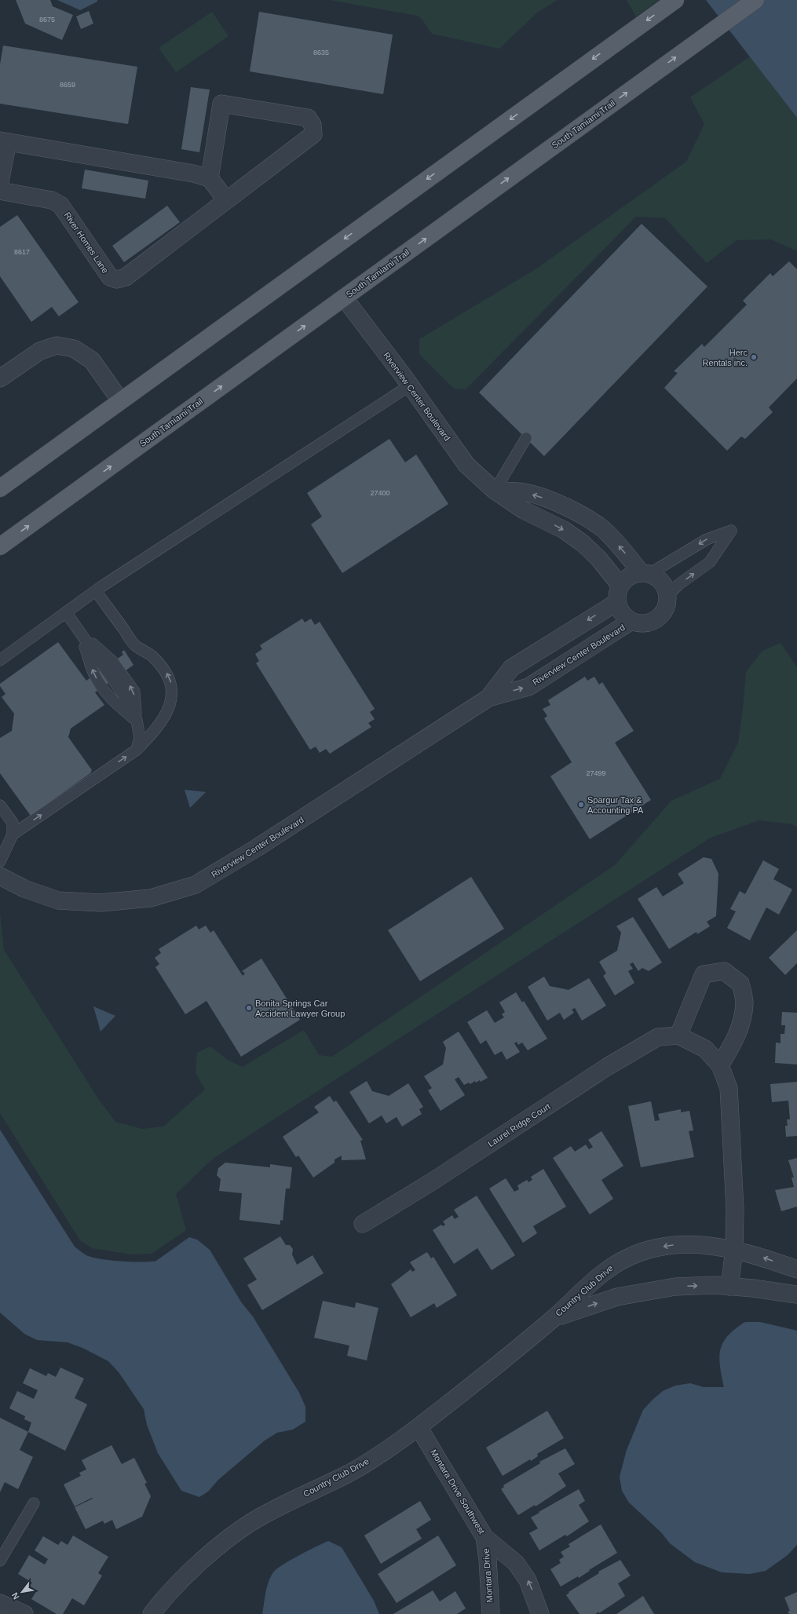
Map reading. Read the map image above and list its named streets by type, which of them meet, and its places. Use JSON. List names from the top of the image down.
{
  "streets": {
    "main road": ["South Tamiami Trail"],
    "street": [
      "River Homes Lane",
      "Riverview Center Boulevard",
      "Laurel Ridge Court",
      "Country Club Drive",
      "Montara Drive Southwest",
      "Montara Drive"
    ]
  },
  "crossings": [
    ["South Tamiami Trail", "Riverview Center Boulevard"],
    ["Country Club Drive", "Montara Drive Southwest"],
    ["Montara Drive Southwest", "Montara Drive"]
  ],
  "one_way": ["Montara Drive Southwest"],
  "places": ["Herc Rentals inc.", "Spargur Tax & Accounting PA", "Bonita Springs Car Accident Lawyer Group"],
  "house_numbers": [
    "8675",
    "8635",
    "8659",
    "8617",
    "27400",
    "27499"
  ],
  "north": "bottom left"
}
